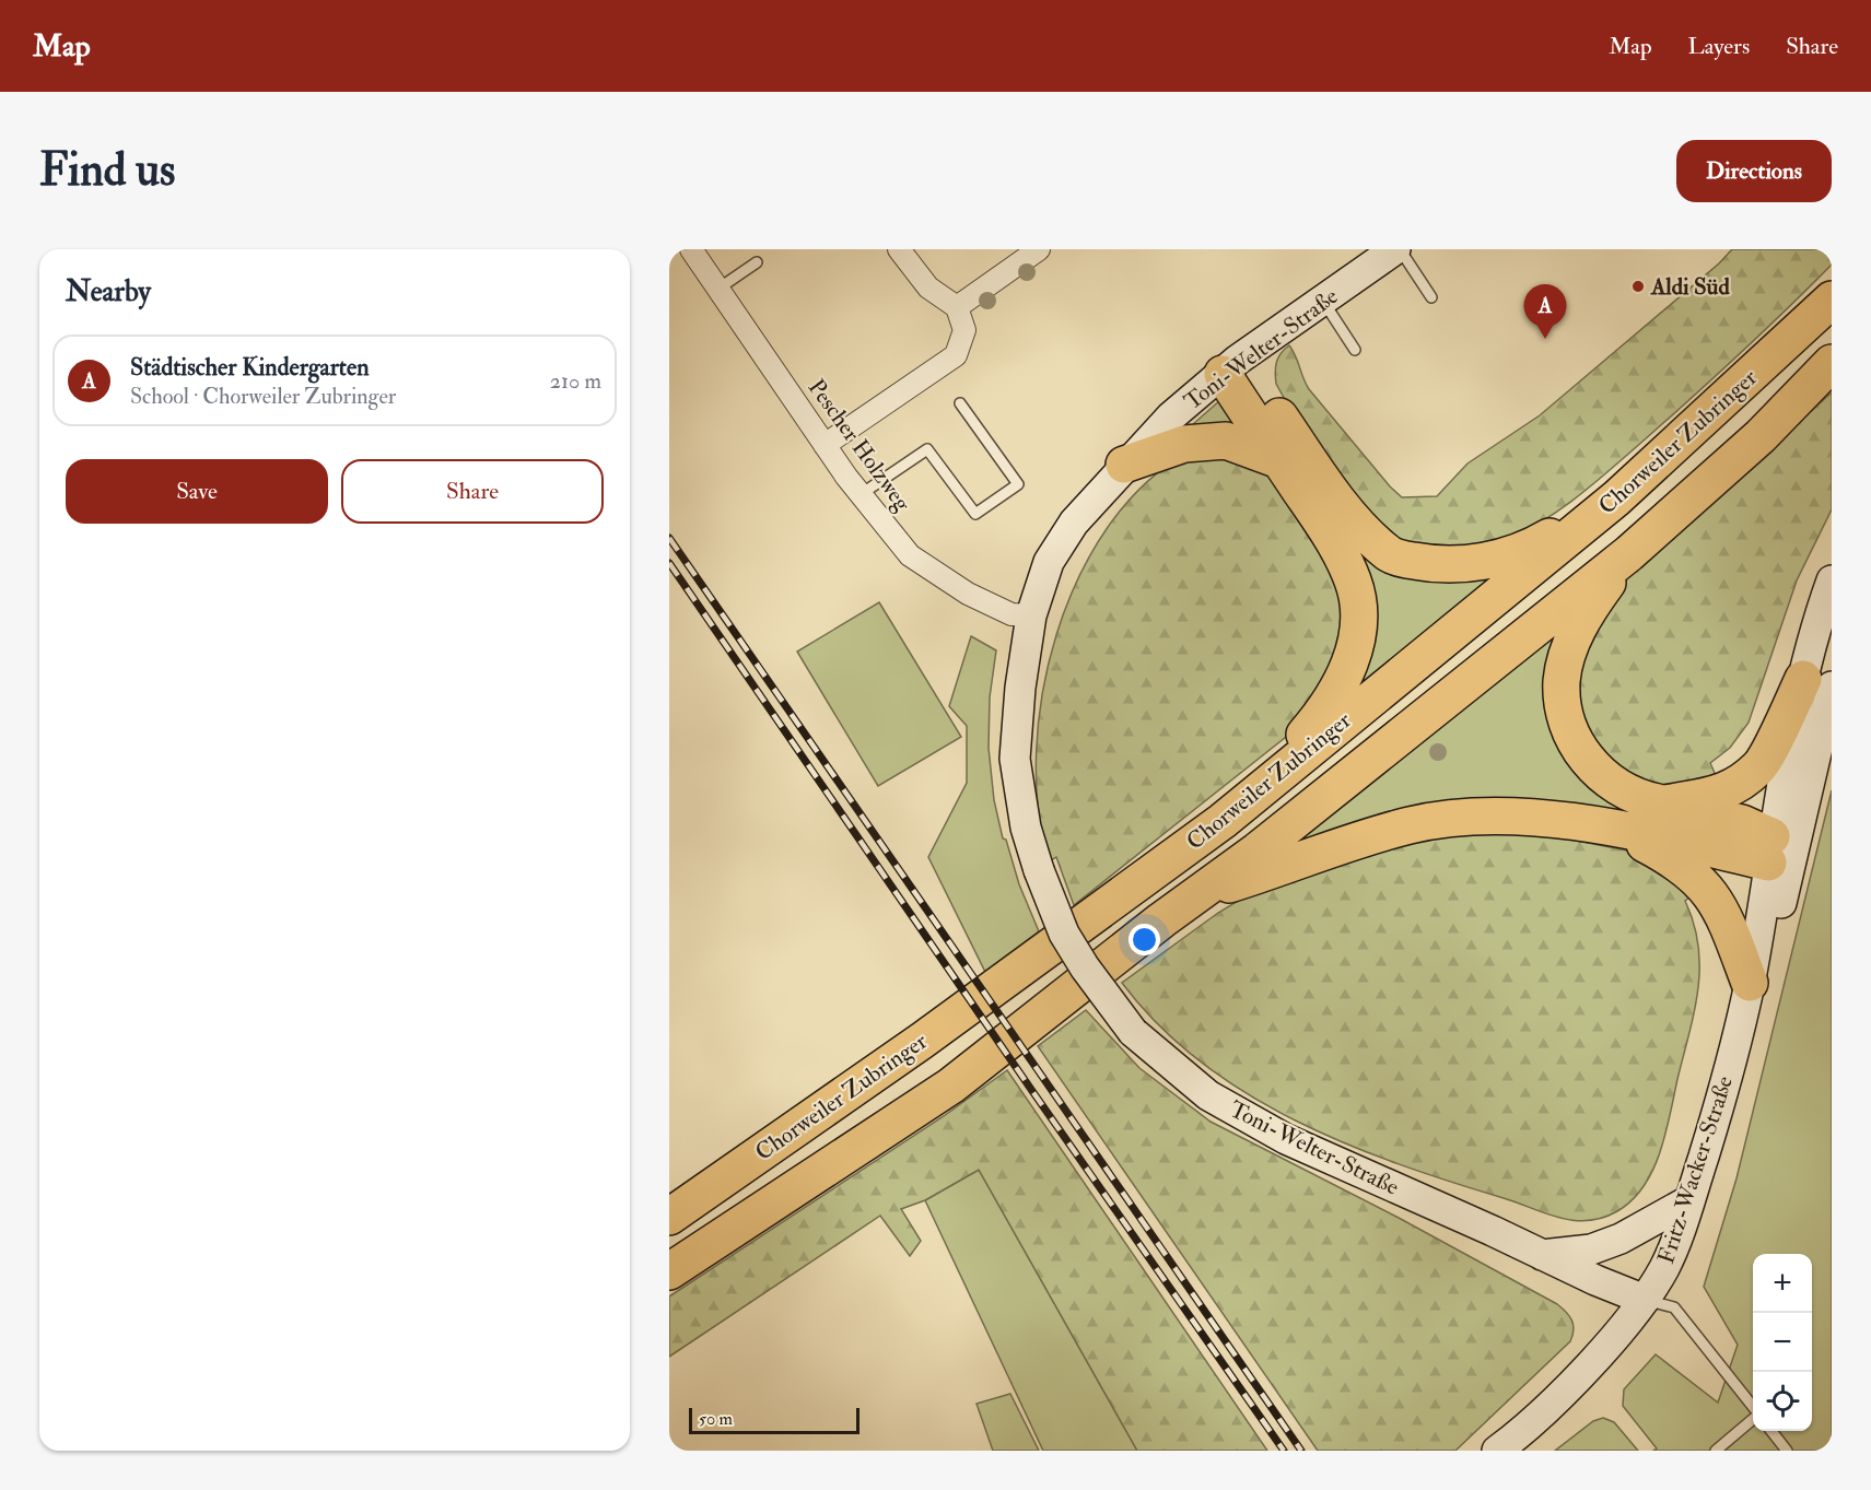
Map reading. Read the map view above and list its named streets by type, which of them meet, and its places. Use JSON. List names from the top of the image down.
{
  "streets": {
    "highway": ["Chorweiler Zubringer"],
    "street": ["Toni-Welter-Straße", "Pescher Holzweg", "Fritz-Wacker-Straße"]
  },
  "crossings": [
    ["Toni-Welter-Straße", "Pescher Holzweg"],
    ["Toni-Welter-Straße", "Fritz-Wacker-Straße"]
  ],
  "places": ["Aldi Süd"],
  "scale_bar": "50 m",
  "page": {
    "header": "Map",
    "nav": ["Map", "Layers", "Share"],
    "buttons": [
      "Directions",
      ["Save", "Share"]
    ],
    "title": "Find us",
    "heading": "Nearby",
    "pins": "A",
    "list": [
      {
        "mark": "A",
        "name": "Städtischer Kindergarten",
        "note": "School · Chorweiler Zubringer",
        "value": "210 m"
      }
    ],
    "map_buttons": ["+", "−"],
    "scale": "50 m"
  }
}
